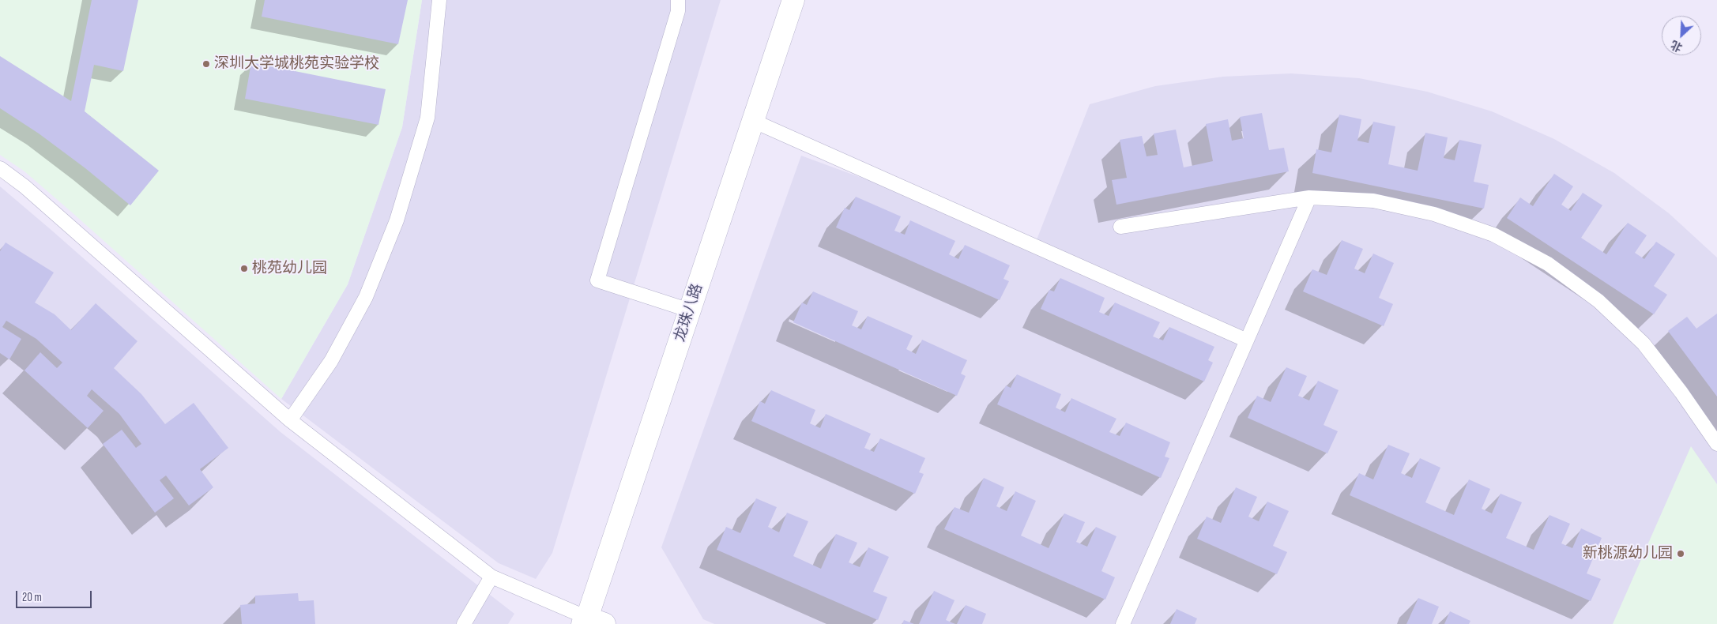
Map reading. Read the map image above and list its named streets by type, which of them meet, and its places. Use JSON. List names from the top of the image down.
{
  "streets": {
    "street": ["龙珠八路"]
  },
  "places": ["深圳大学城桃苑实验学校", "桃苑幼儿园", "新桃源幼儿园"],
  "scale_bar": "20 m",
  "north": "bottom left"
}
